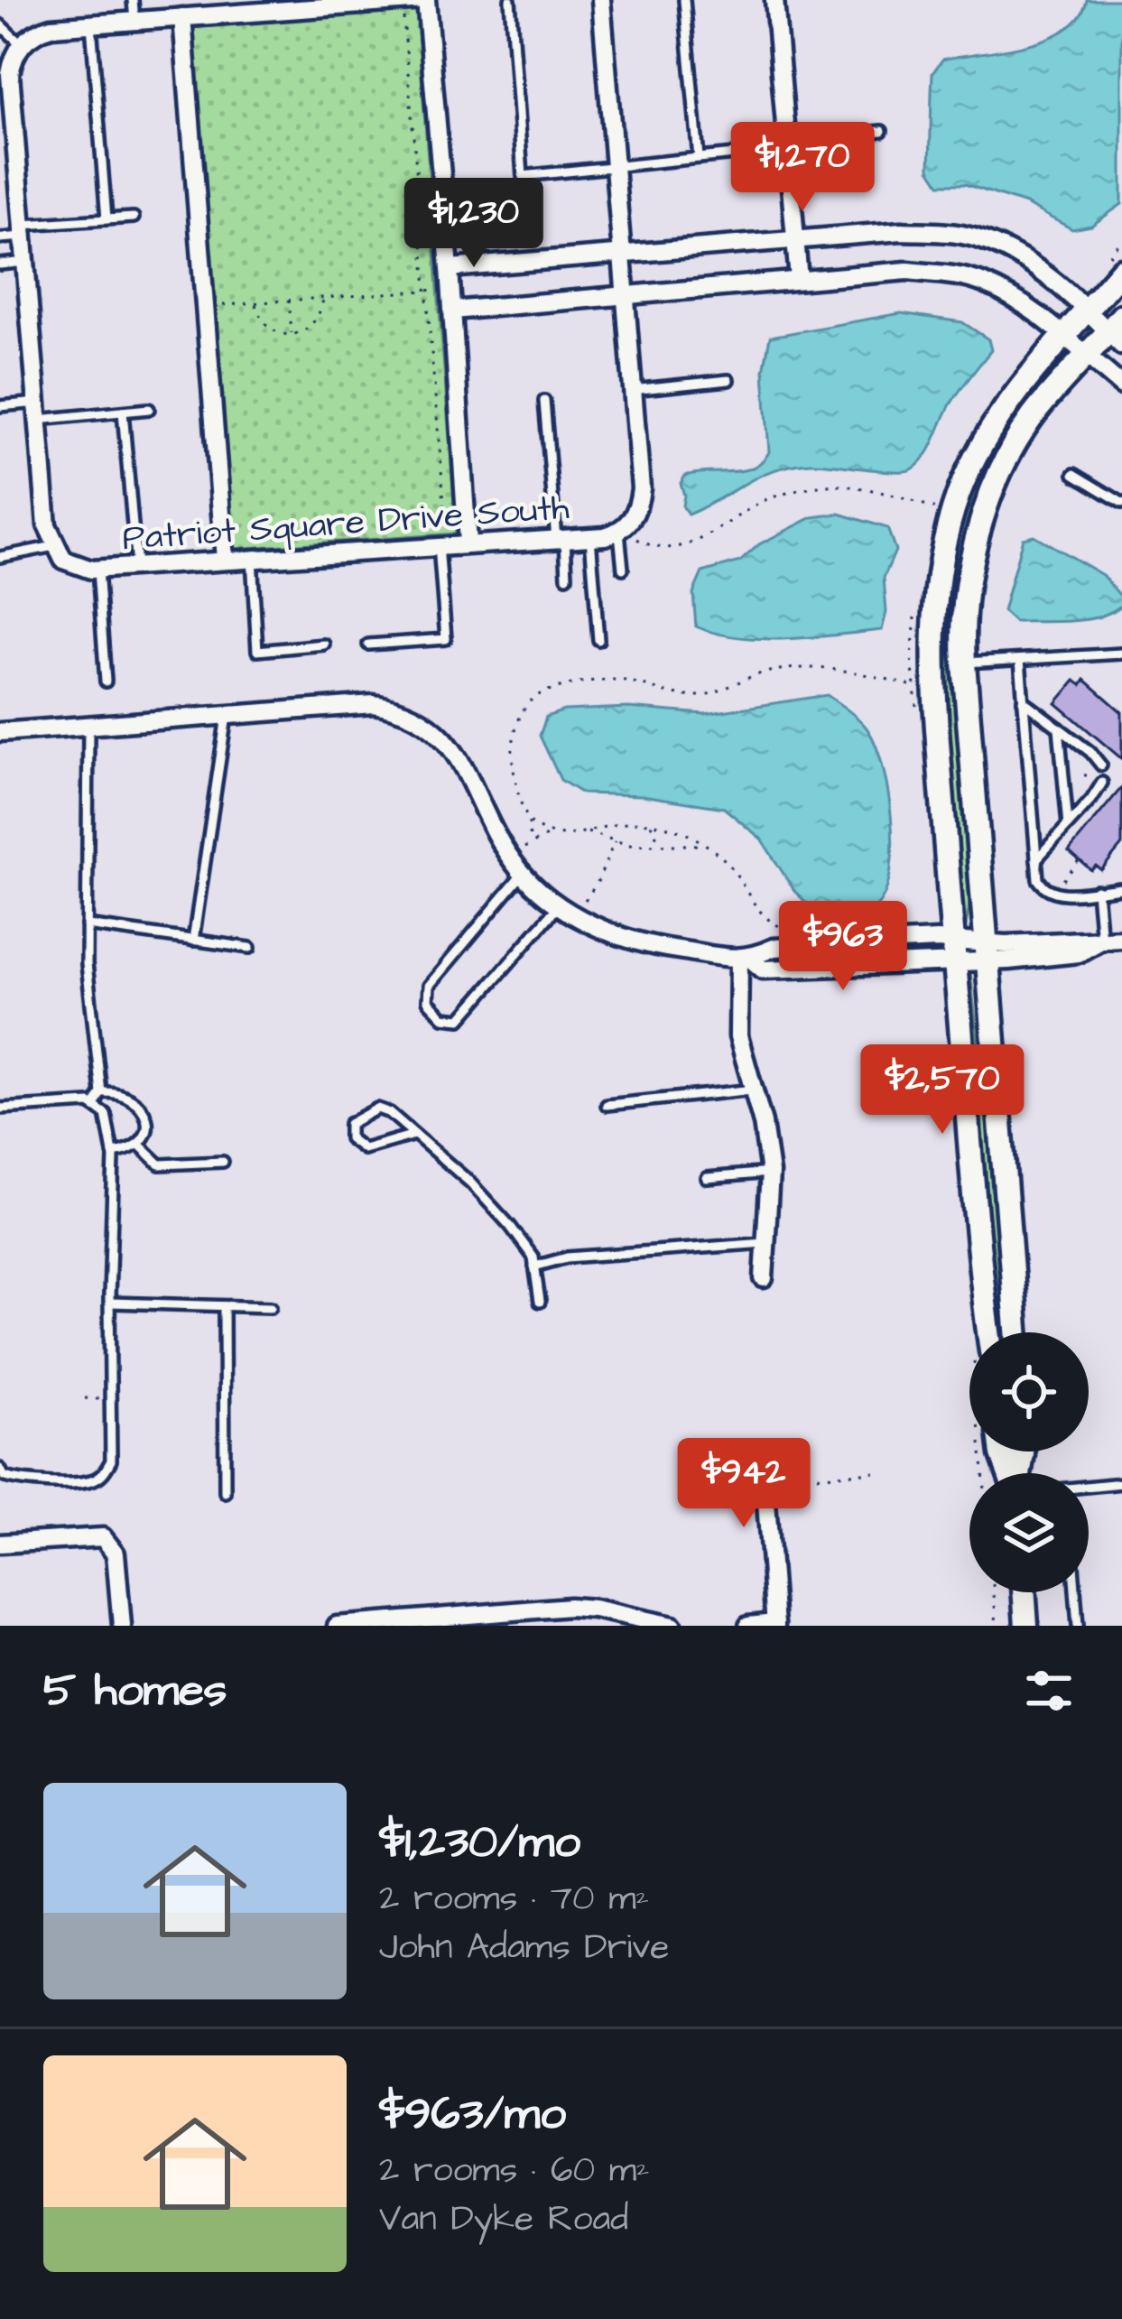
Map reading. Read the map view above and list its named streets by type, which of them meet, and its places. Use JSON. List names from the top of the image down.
{
  "streets": {
    "street": ["Patriot Square Drive South"]
  },
  "page": {
    "price": [
      "$1,270",
      "$1,230",
      "$963",
      "$2,570",
      "$942"
    ],
    "heading": "5 homes",
    "list": [
      {
        "name": "$1,230/mo",
        "note": "2 rooms · 70 m² · John Adams Drive"
      },
      {
        "name": "$963/mo",
        "note": "2 rooms · 60 m² · Van Dyke Road"
      }
    ]
  }
}
